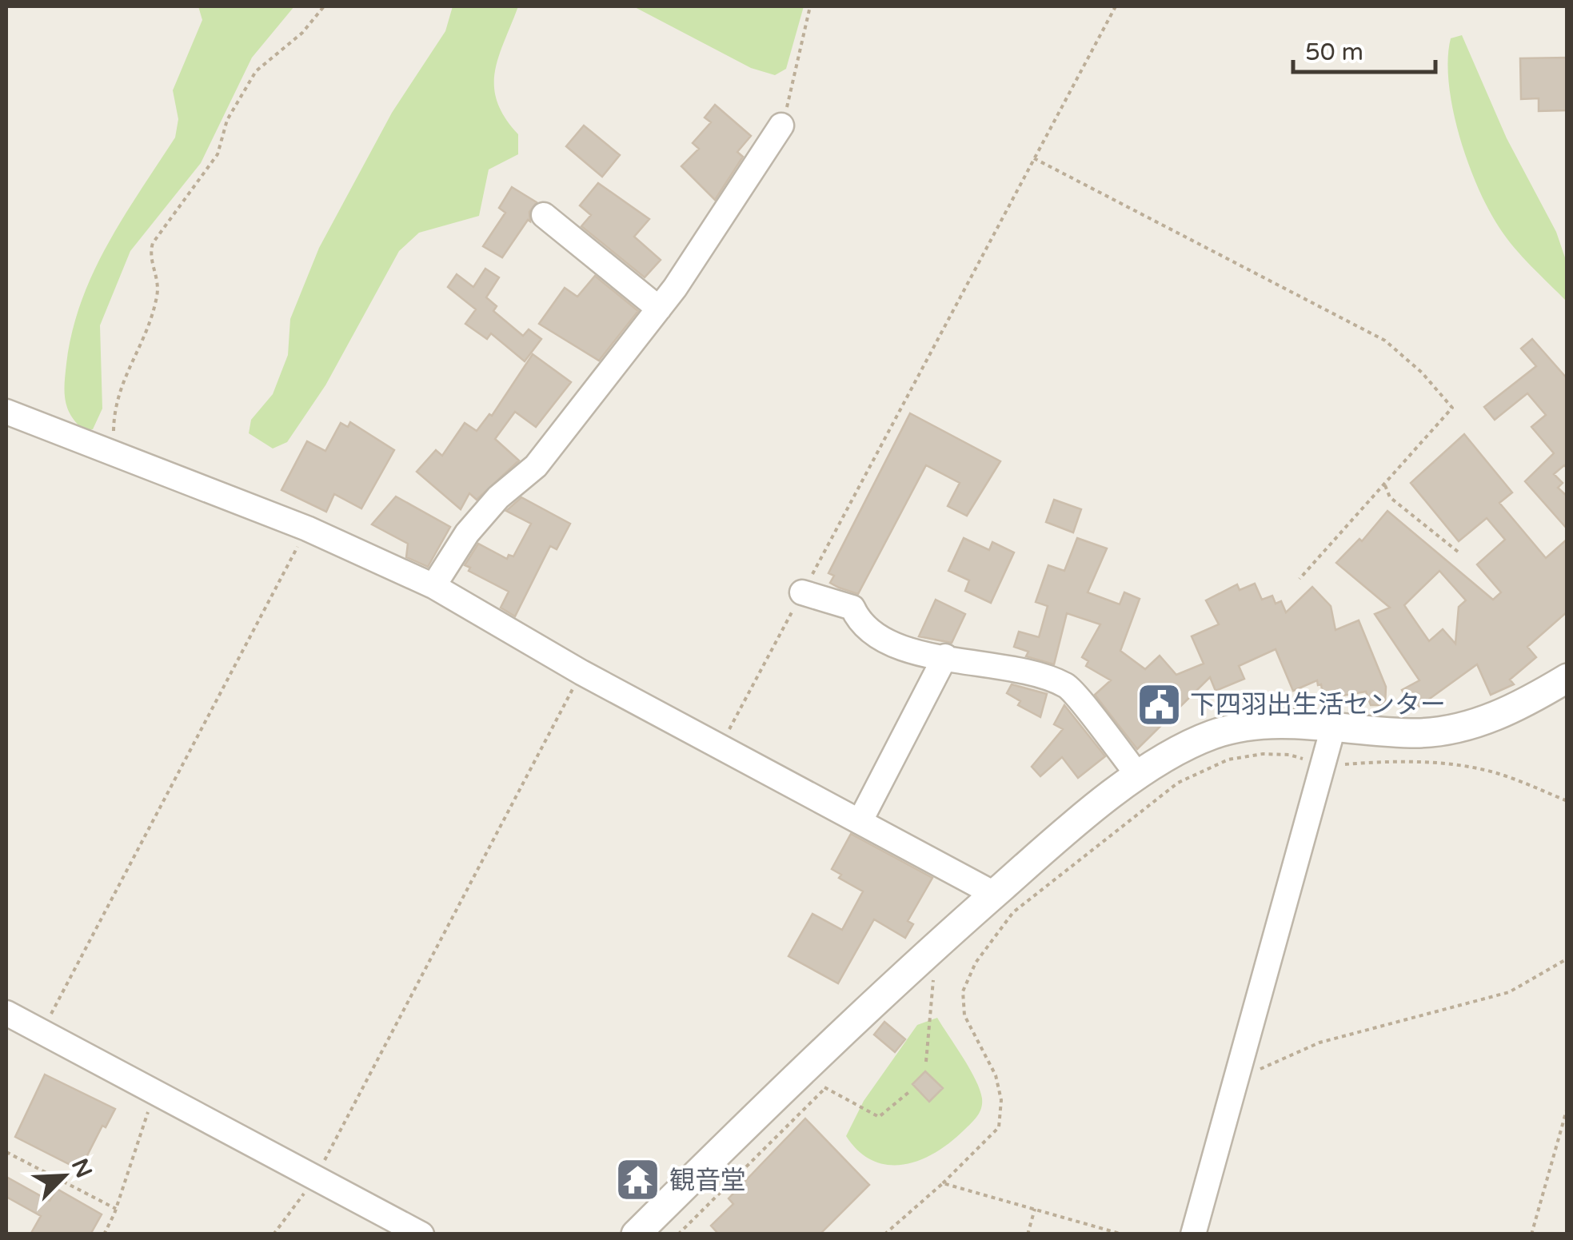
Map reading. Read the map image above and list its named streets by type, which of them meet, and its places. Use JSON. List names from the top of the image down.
{
  "places": {
    "public building": ["下四羽出生活センター"],
    "temple": ["観音堂"]
  },
  "scale_bar": "50 m",
  "north": "top right"
}
